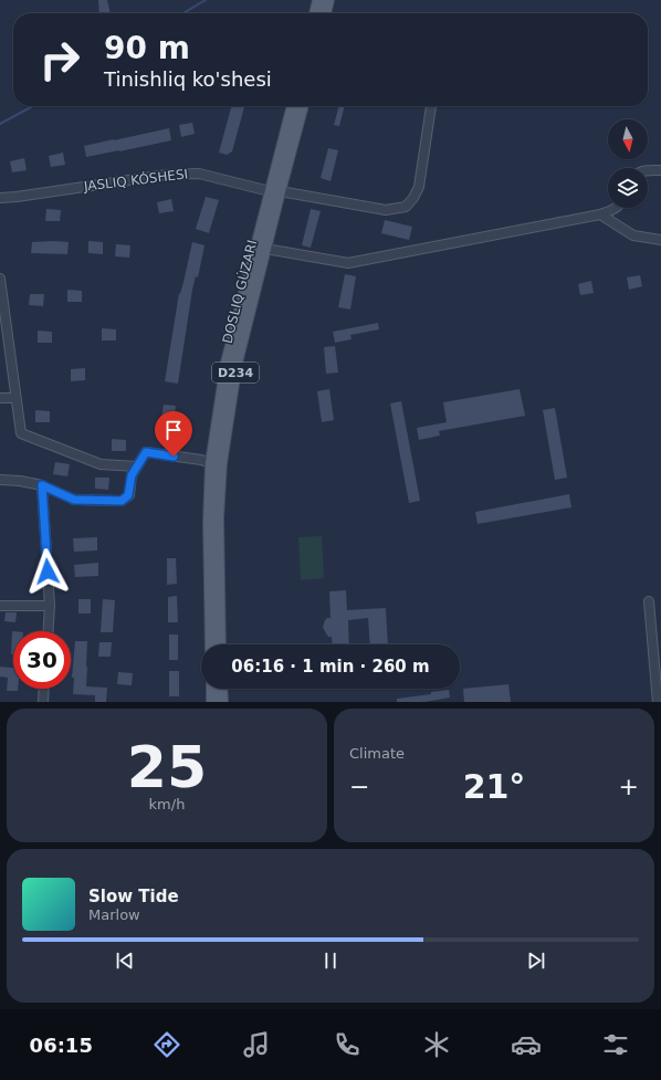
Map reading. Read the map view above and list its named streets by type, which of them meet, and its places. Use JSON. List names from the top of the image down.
{
  "streets": {
    "main road": ["D234"]
  },
  "north": "bottom",
  "page": {
    "turn": ["90 m", "Tinishliq ko'shesi"],
    "limit": "30",
    "trip": "06:16 · 1 min · 260 m",
    "tile": [
      ["25", "km/h"],
      "Climate"
    ],
    "heat": ["−", "21°", "+"],
    "song": ["Slow Tide", "Marlow"],
    "tabs": "06:15"
  }
}
